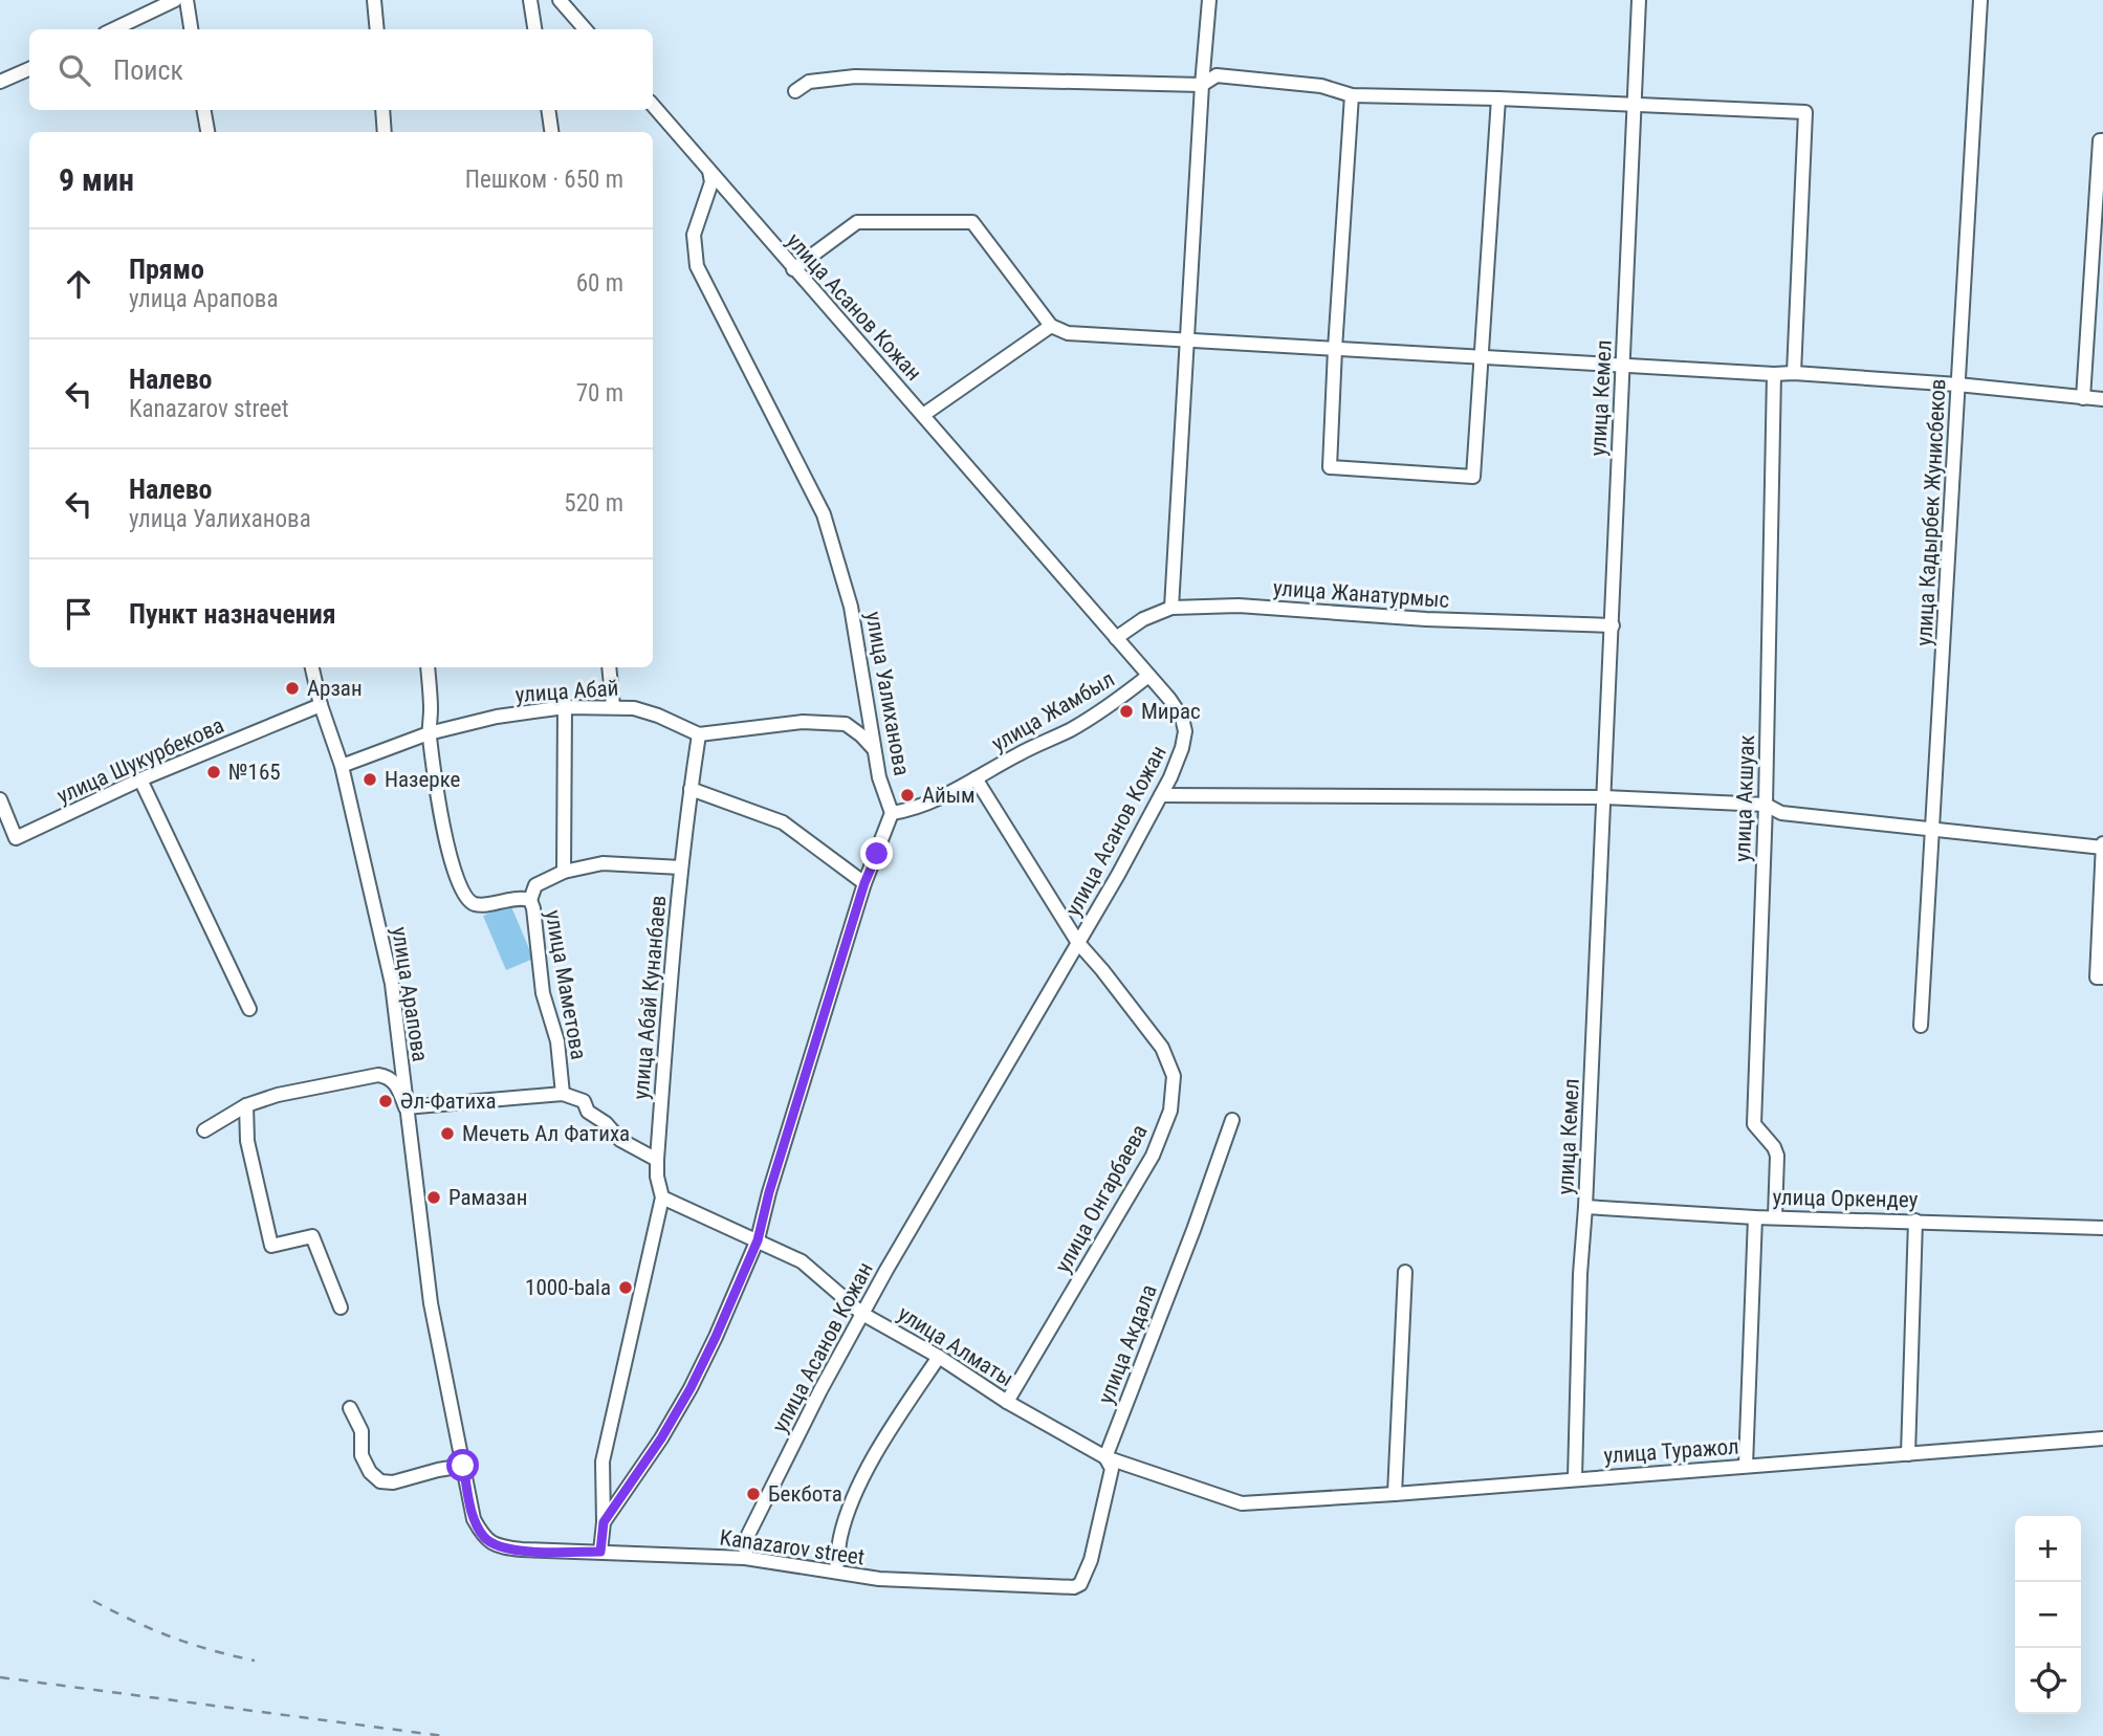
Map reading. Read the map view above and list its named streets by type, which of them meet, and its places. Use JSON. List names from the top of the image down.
{
  "streets": {
    "street": [
      "улица Асанов Кожан",
      "улица Кемел",
      "улица Кадырбек Жунисбеков",
      "улица Жанатурмыс",
      "улица Абай",
      "улица Уалиханова",
      "улица Жамбыл",
      "улица Шукурбекова",
      "улица Акшуак",
      "улица Маметова",
      "улица Арапова",
      "улица Абай Кунанбаев",
      "улица Онгарбаева",
      "улица Оркендеу",
      "улица Акдала",
      "улица Алматы",
      "улица Туражол",
      "Kanazarov street"
    ]
  },
  "crossings": [
    ["улица Асанов Кожан", "улица Жанатурмыс"],
    ["улица Асанов Кожан", "улица Уалиханова"],
    ["улица Асанов Кожан", "улица Жамбыл"],
    ["улица Асанов Кожан", "улица Онгарбаева"],
    ["улица Асанов Кожан", "улица Алматы"],
    ["улица Асанов Кожан", "Kanazarov street"],
    ["улица Кемел", "улица Жанатурмыс"],
    ["улица Кемел", "улица Оркендеу"],
    ["улица Кемел", "улица Туражол"],
    ["улица Абай", "улица Уалиханова"],
    ["улица Абай", "улица Маметова"],
    ["улица Абай", "улица Арапова"],
    ["улица Абай", "улица Абай Кунанбаев"],
    ["улица Уалиханова", "улица Жамбыл"],
    ["улица Жамбыл", "улица Онгарбаева"],
    ["улица Шукурбекова", "улица Арапова"],
    ["улица Акшуак", "улица Оркендеу"],
    ["улица Арапова", "Kanazarov street"],
    ["улица Абай Кунанбаев", "улица Алматы"],
    ["улица Онгарбаева", "улица Алматы"],
    ["улица Акдала", "улица Алматы"],
    ["улица Акдала", "Kanazarov street"],
    ["улица Алматы", "улица Туражол"]
  ],
  "places": [
    "Арзан",
    "Мирас",
    "№165",
    "Назерке",
    "Айым",
    "Әл-Фатиха",
    "Мечеть Ал Фатиха",
    "Рамазан",
    "1000-bala",
    "Бекбота"
  ],
  "page": {
    "search": "Поиск",
    "heading": ["9 мин", "Пешком · 650 m"],
    "list": [
      ["Прямо", "улица Арапова", "60 m"],
      ["Налево", "Kanazarov street", "70 m"],
      ["Налево", "улица Уалиханова", "520 m"],
      "Пункт назначения"
    ],
    "map_buttons": ["+", "−"]
  }
}
